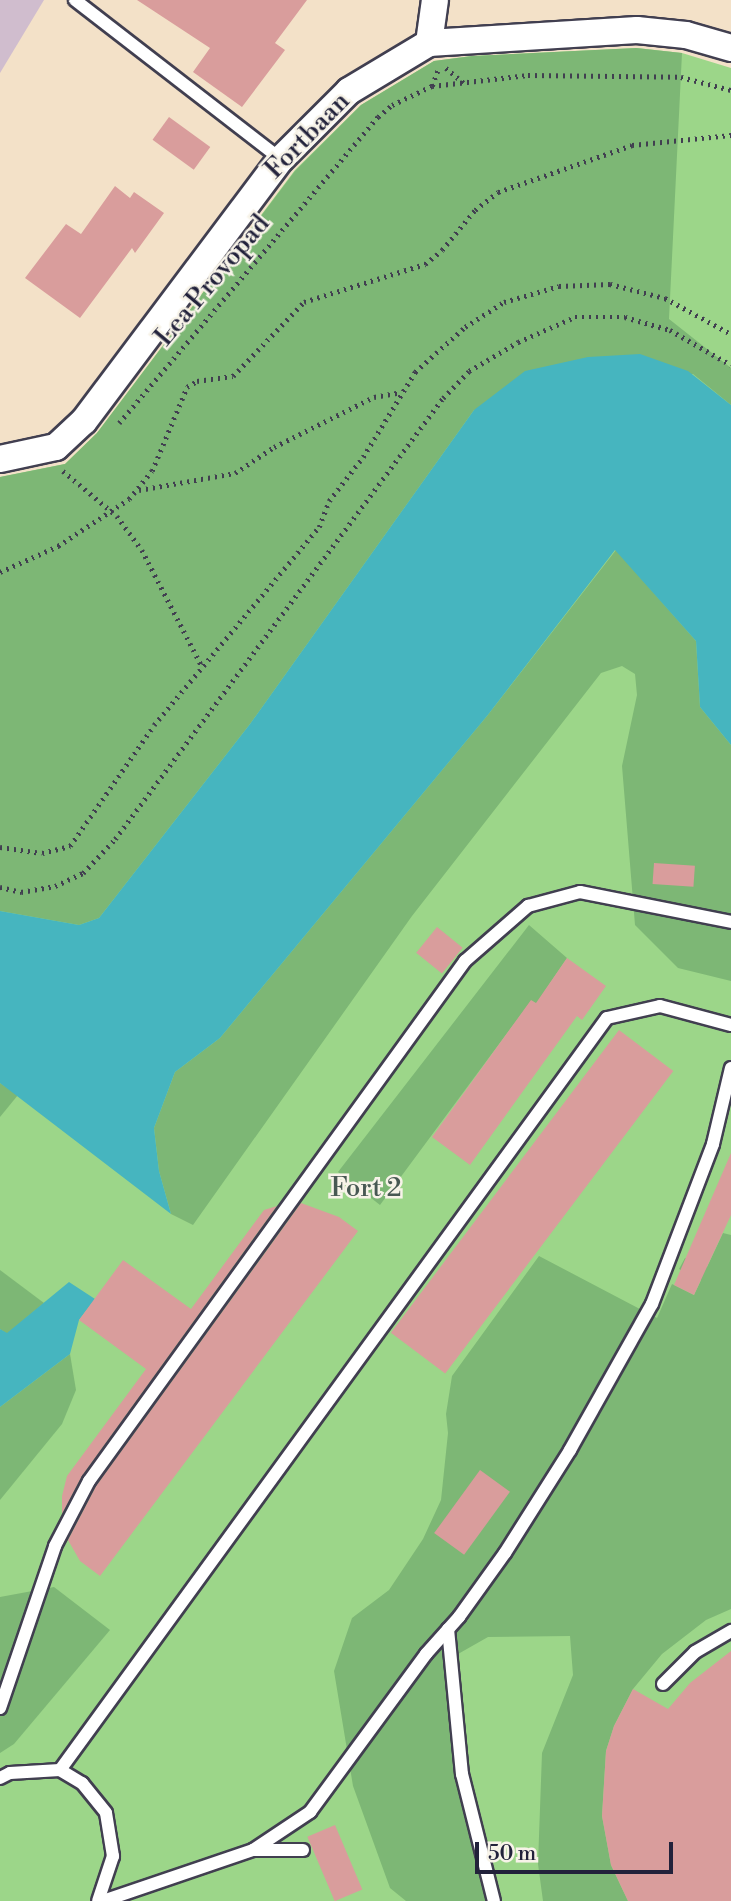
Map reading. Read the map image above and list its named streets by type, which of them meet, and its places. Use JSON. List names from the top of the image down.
{
  "streets": {
    "street": ["Fortbaan"],
    "path": ["Lea Provopad"]
  },
  "parks": ["Fort 2"],
  "scale_bar": "50 m"
}
